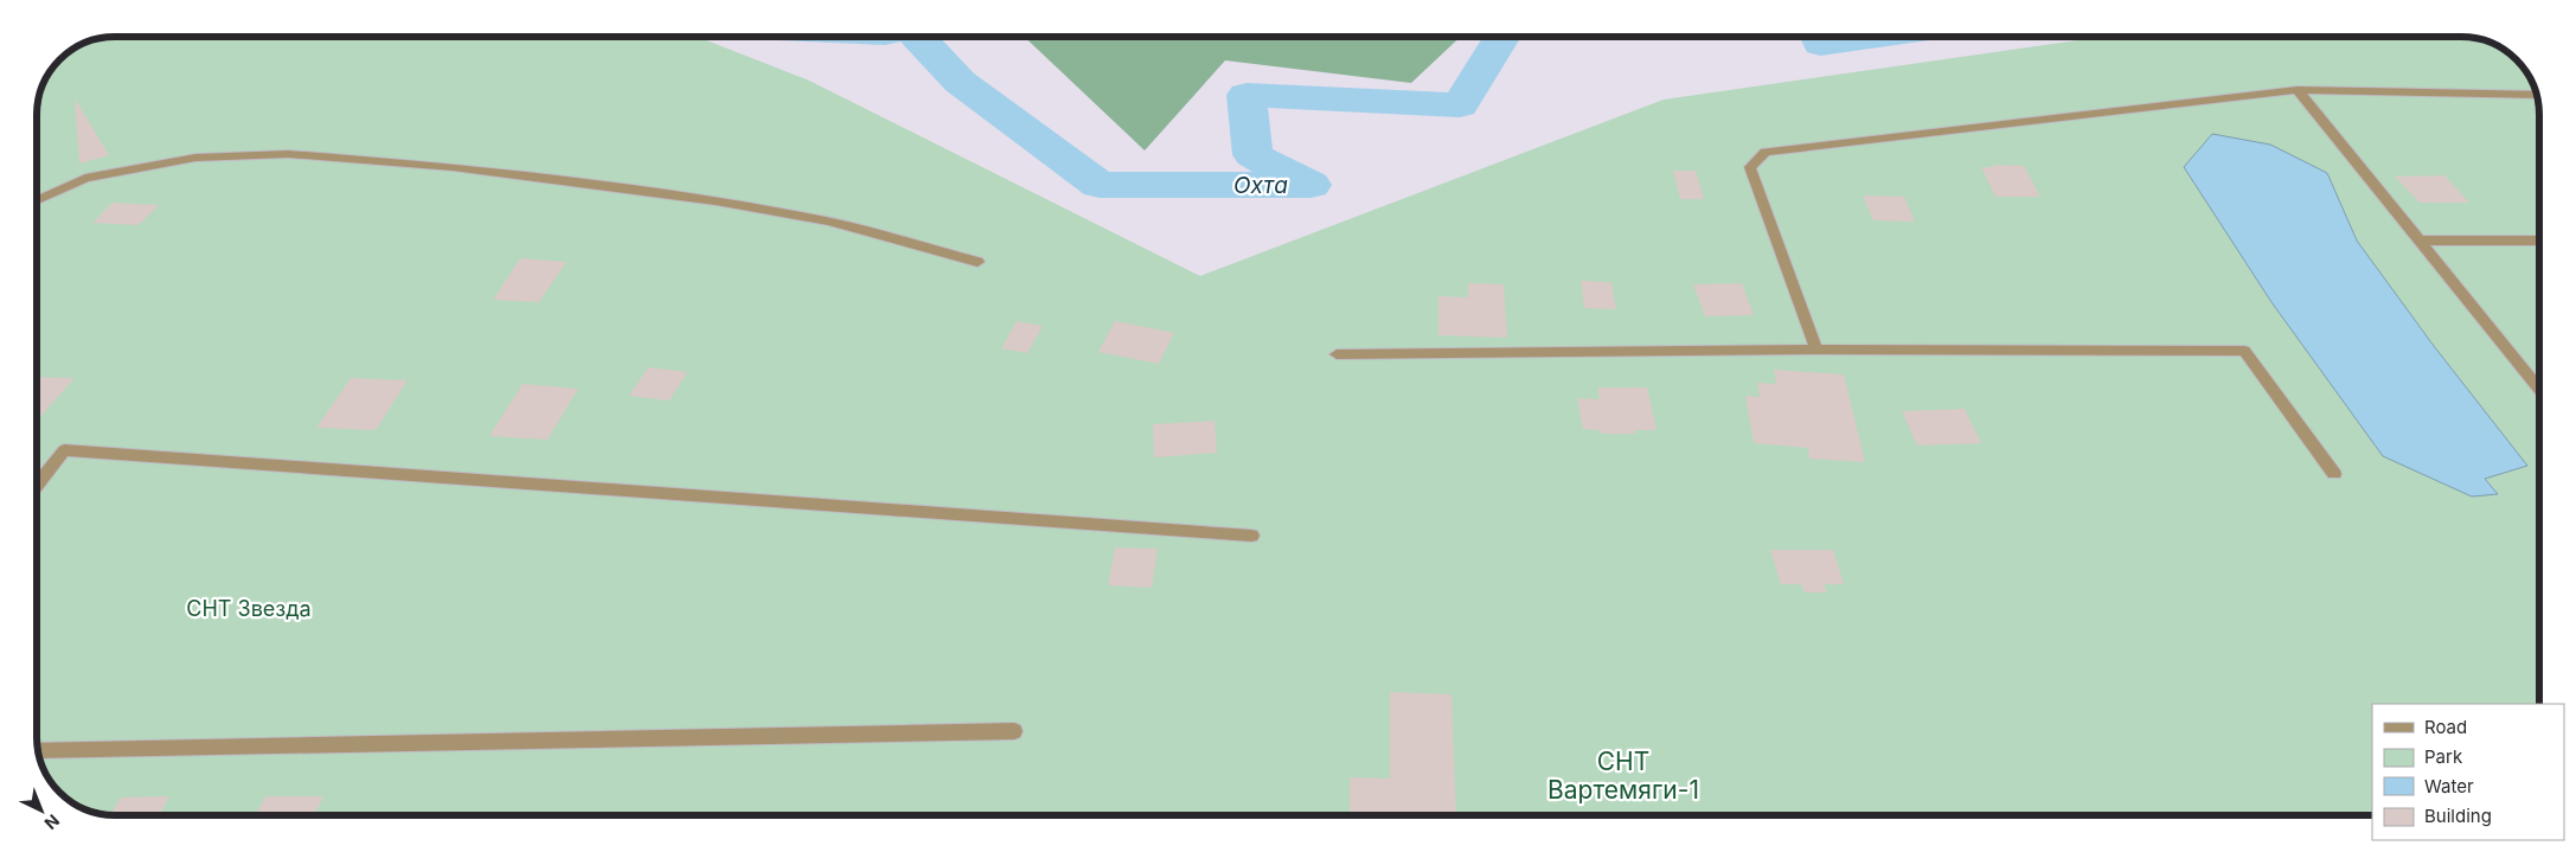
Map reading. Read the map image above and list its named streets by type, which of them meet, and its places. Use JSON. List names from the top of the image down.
{
  "water": ["Охта"],
  "parks": ["СНТ Звезда", "СНТ Вартемяги-1"],
  "legend": [
    "Road",
    "Park",
    "Water",
    "Building"
  ],
  "north": "bottom right"
}
